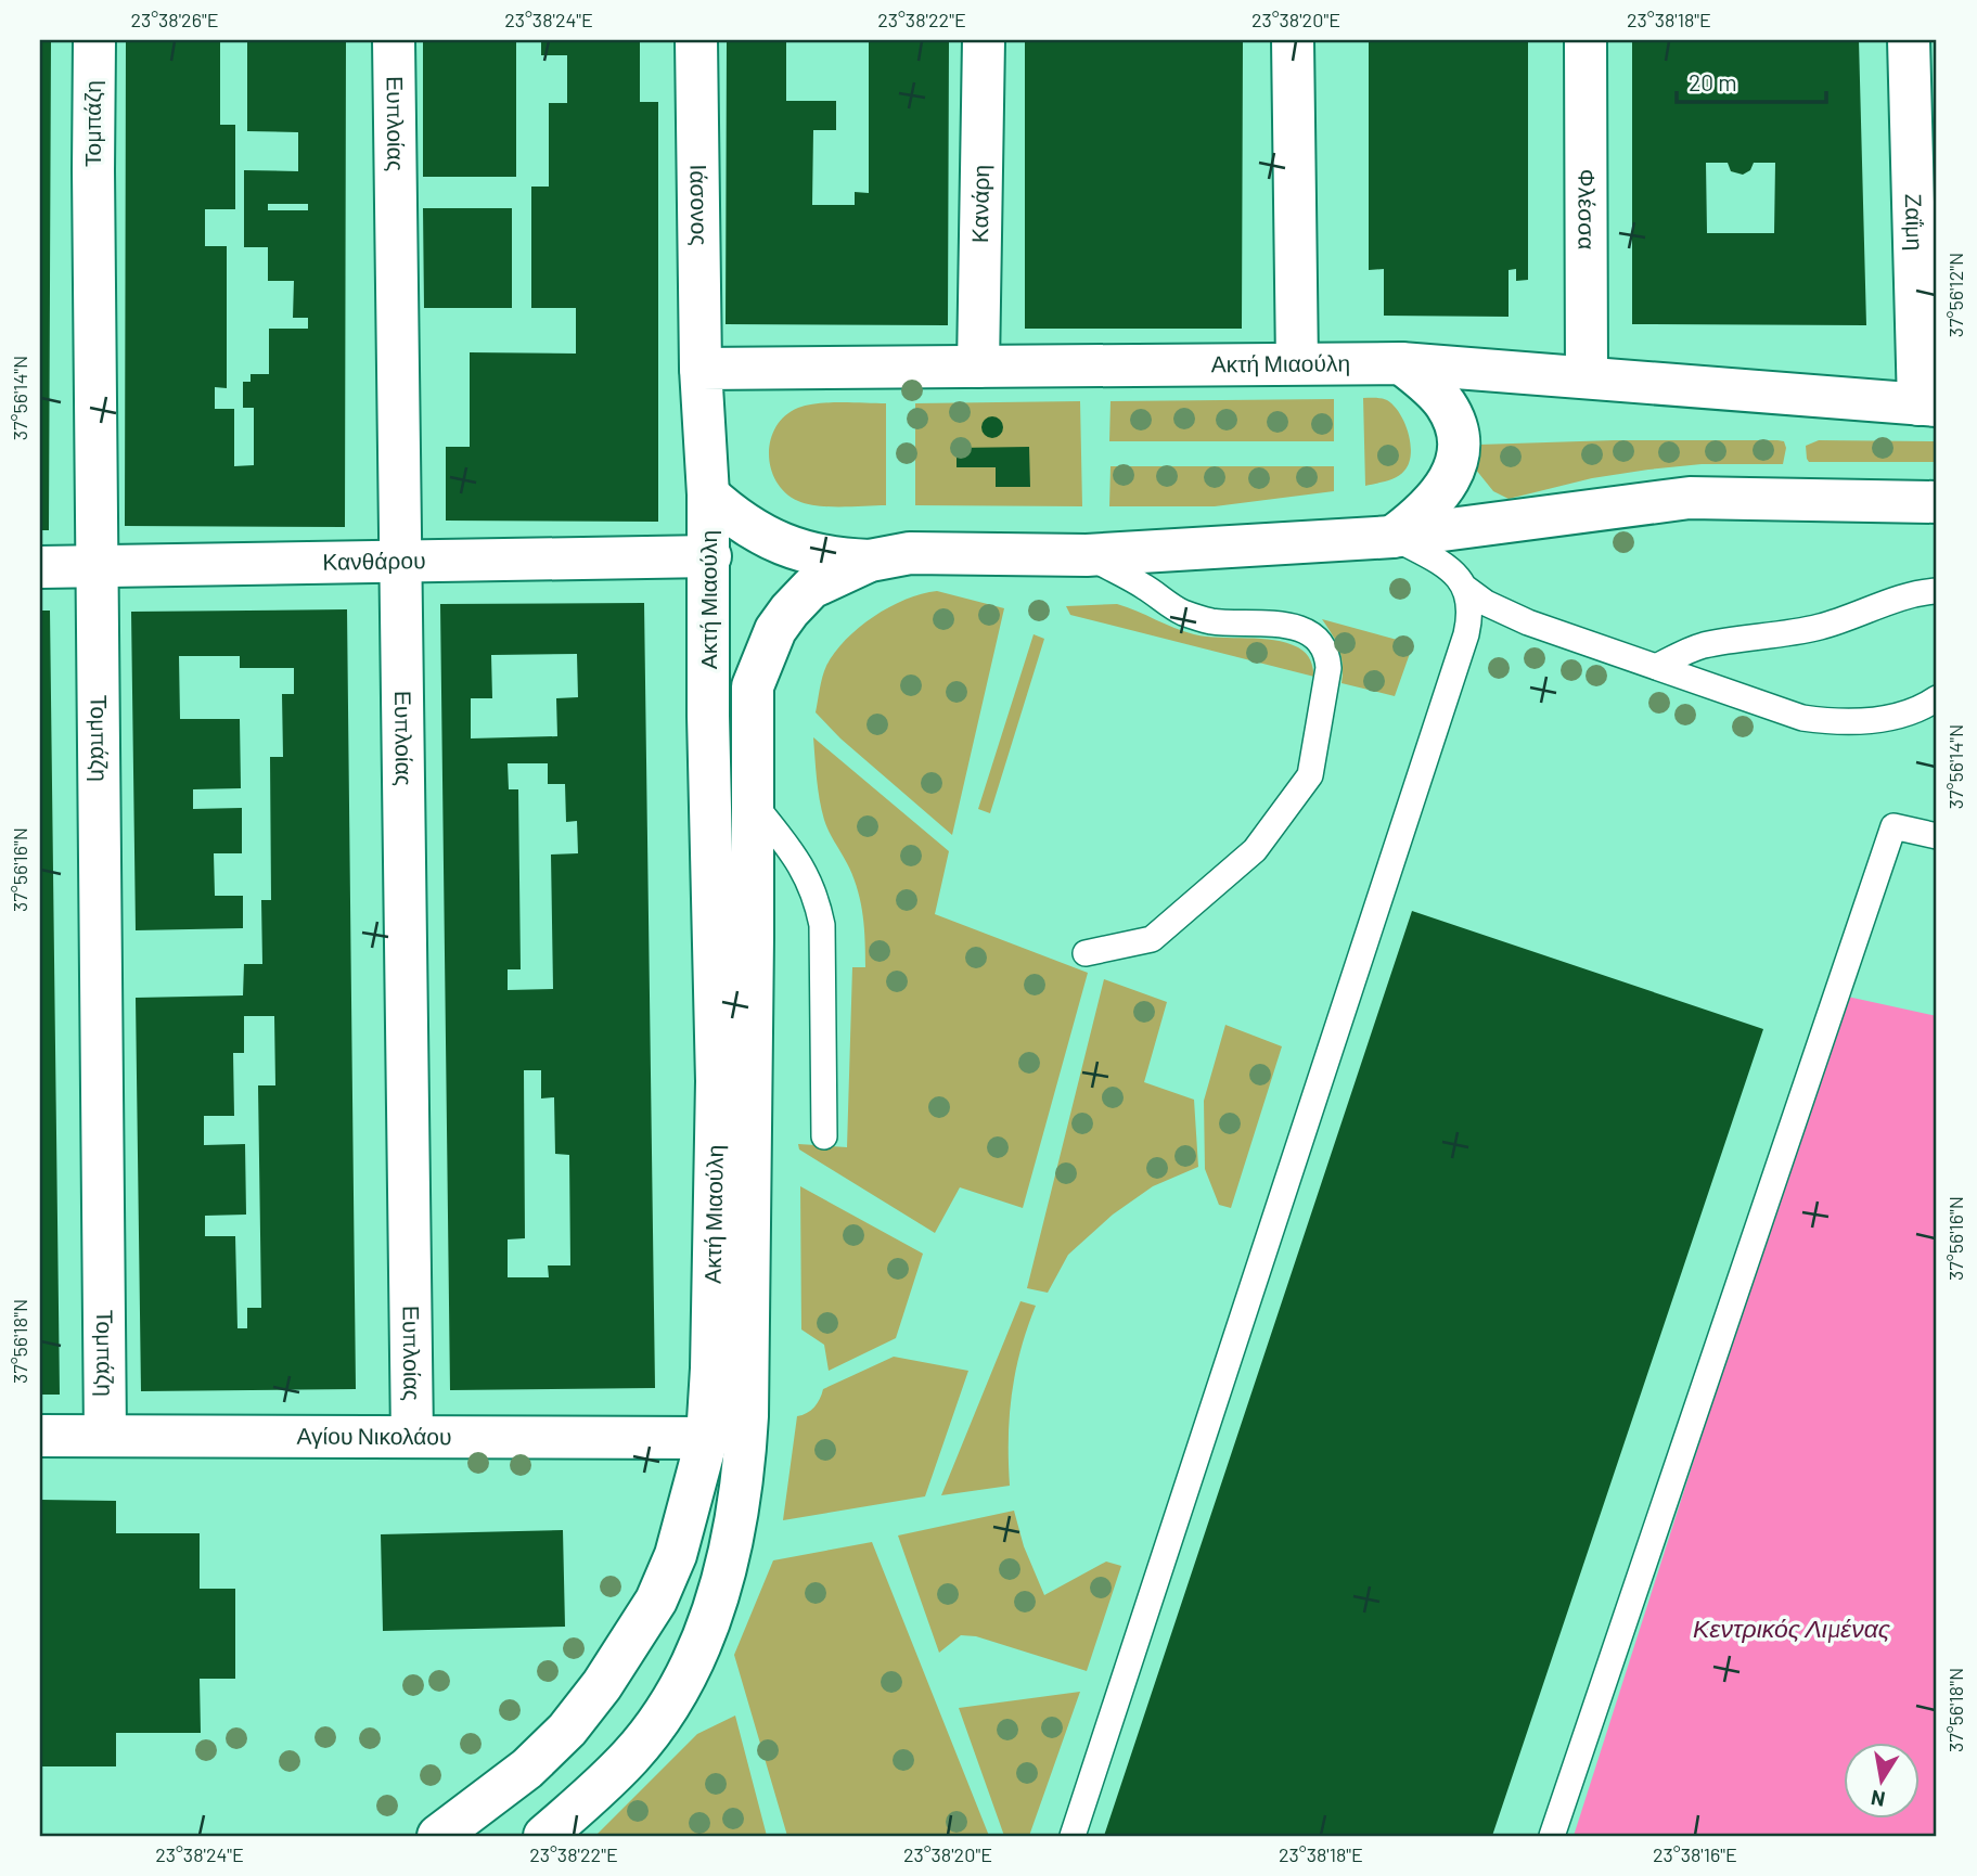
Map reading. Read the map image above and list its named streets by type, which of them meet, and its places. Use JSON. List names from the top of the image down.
{
  "streets": {
    "street": [
      "Τομπάζη",
      "Ευπλοίας",
      "Κανάρη",
      "Ιάσονος",
      "Φλέσσα",
      "Ζαΐμη",
      "Ακτή Μιαούλη",
      "Κανθάρου",
      "Αγίου Νικολάου"
    ]
  },
  "crossings": [
    ["Τομπάζη", "Κανθάρου"],
    ["Τομπάζη", "Αγίου Νικολάου"],
    ["Ευπλοίας", "Κανθάρου"],
    ["Ευπλοίας", "Αγίου Νικολάου"],
    ["Κανάρη", "Ακτή Μιαούλη"],
    ["Ιάσονος", "Ακτή Μιαούλη"],
    ["Φλέσσα", "Ακτή Μιαούλη"],
    ["Ζαΐμη", "Ακτή Μιαούλη"],
    ["Ακτή Μιαούλη", "Κανθάρου"],
    ["Ακτή Μιαούλη", "Αγίου Νικολάου"]
  ],
  "water": ["Κεντρικός Λιμένας"],
  "scale_bar": "20 m",
  "north": "bottom",
  "coordinates": [
    "23°38'26\"E",
    "23°38'24\"E",
    "23°38'22\"E",
    "23°38'20\"E",
    "23°38'18\"E",
    "37°56'12\"N",
    "37°56'14\"N",
    "37°56'16\"N",
    "37°56'18\"N",
    "23°38'16\"E"
  ]
}
